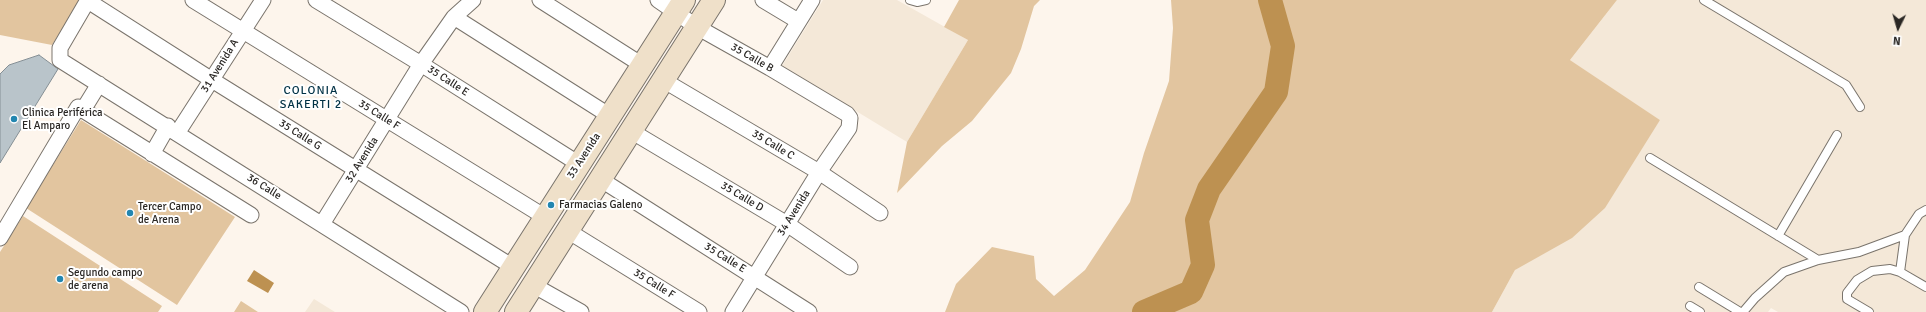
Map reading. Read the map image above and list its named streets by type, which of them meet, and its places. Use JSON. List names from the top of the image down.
{
  "streets": {
    "street": [
      "35 Calle B",
      "31 Avenida A",
      "35 Calle E",
      "35 Calle F",
      "35 Calle G",
      "35 Calle C",
      "33 Avenida",
      "32 Avenida",
      "36 Calle",
      "35 Calle D",
      "34 Avenida"
    ]
  },
  "crossings": [
    ["35 Calle B", "33 Avenida"],
    ["35 Calle B", "34 Avenida"],
    ["31 Avenida A", "35 Calle F"],
    ["31 Avenida A", "35 Calle G"],
    ["31 Avenida A", "36 Calle"],
    ["35 Calle E", "33 Avenida"],
    ["35 Calle E", "32 Avenida"],
    ["35 Calle E", "34 Avenida"],
    ["35 Calle F", "33 Avenida"],
    ["35 Calle F", "32 Avenida"],
    ["35 Calle G", "33 Avenida"],
    ["35 Calle G", "32 Avenida"],
    ["35 Calle G", "36 Calle"],
    ["35 Calle C", "34 Avenida"],
    ["32 Avenida", "36 Calle"],
    ["35 Calle D", "34 Avenida"]
  ],
  "districts": ["COLONIA SAKERTI 2"],
  "places": [
    "Clinica Periférica El Amparo",
    "Farmacias Galeno",
    "Tercer Campo de Arena",
    "Segundo campo de arena"
  ],
  "north": "bottom"
}
